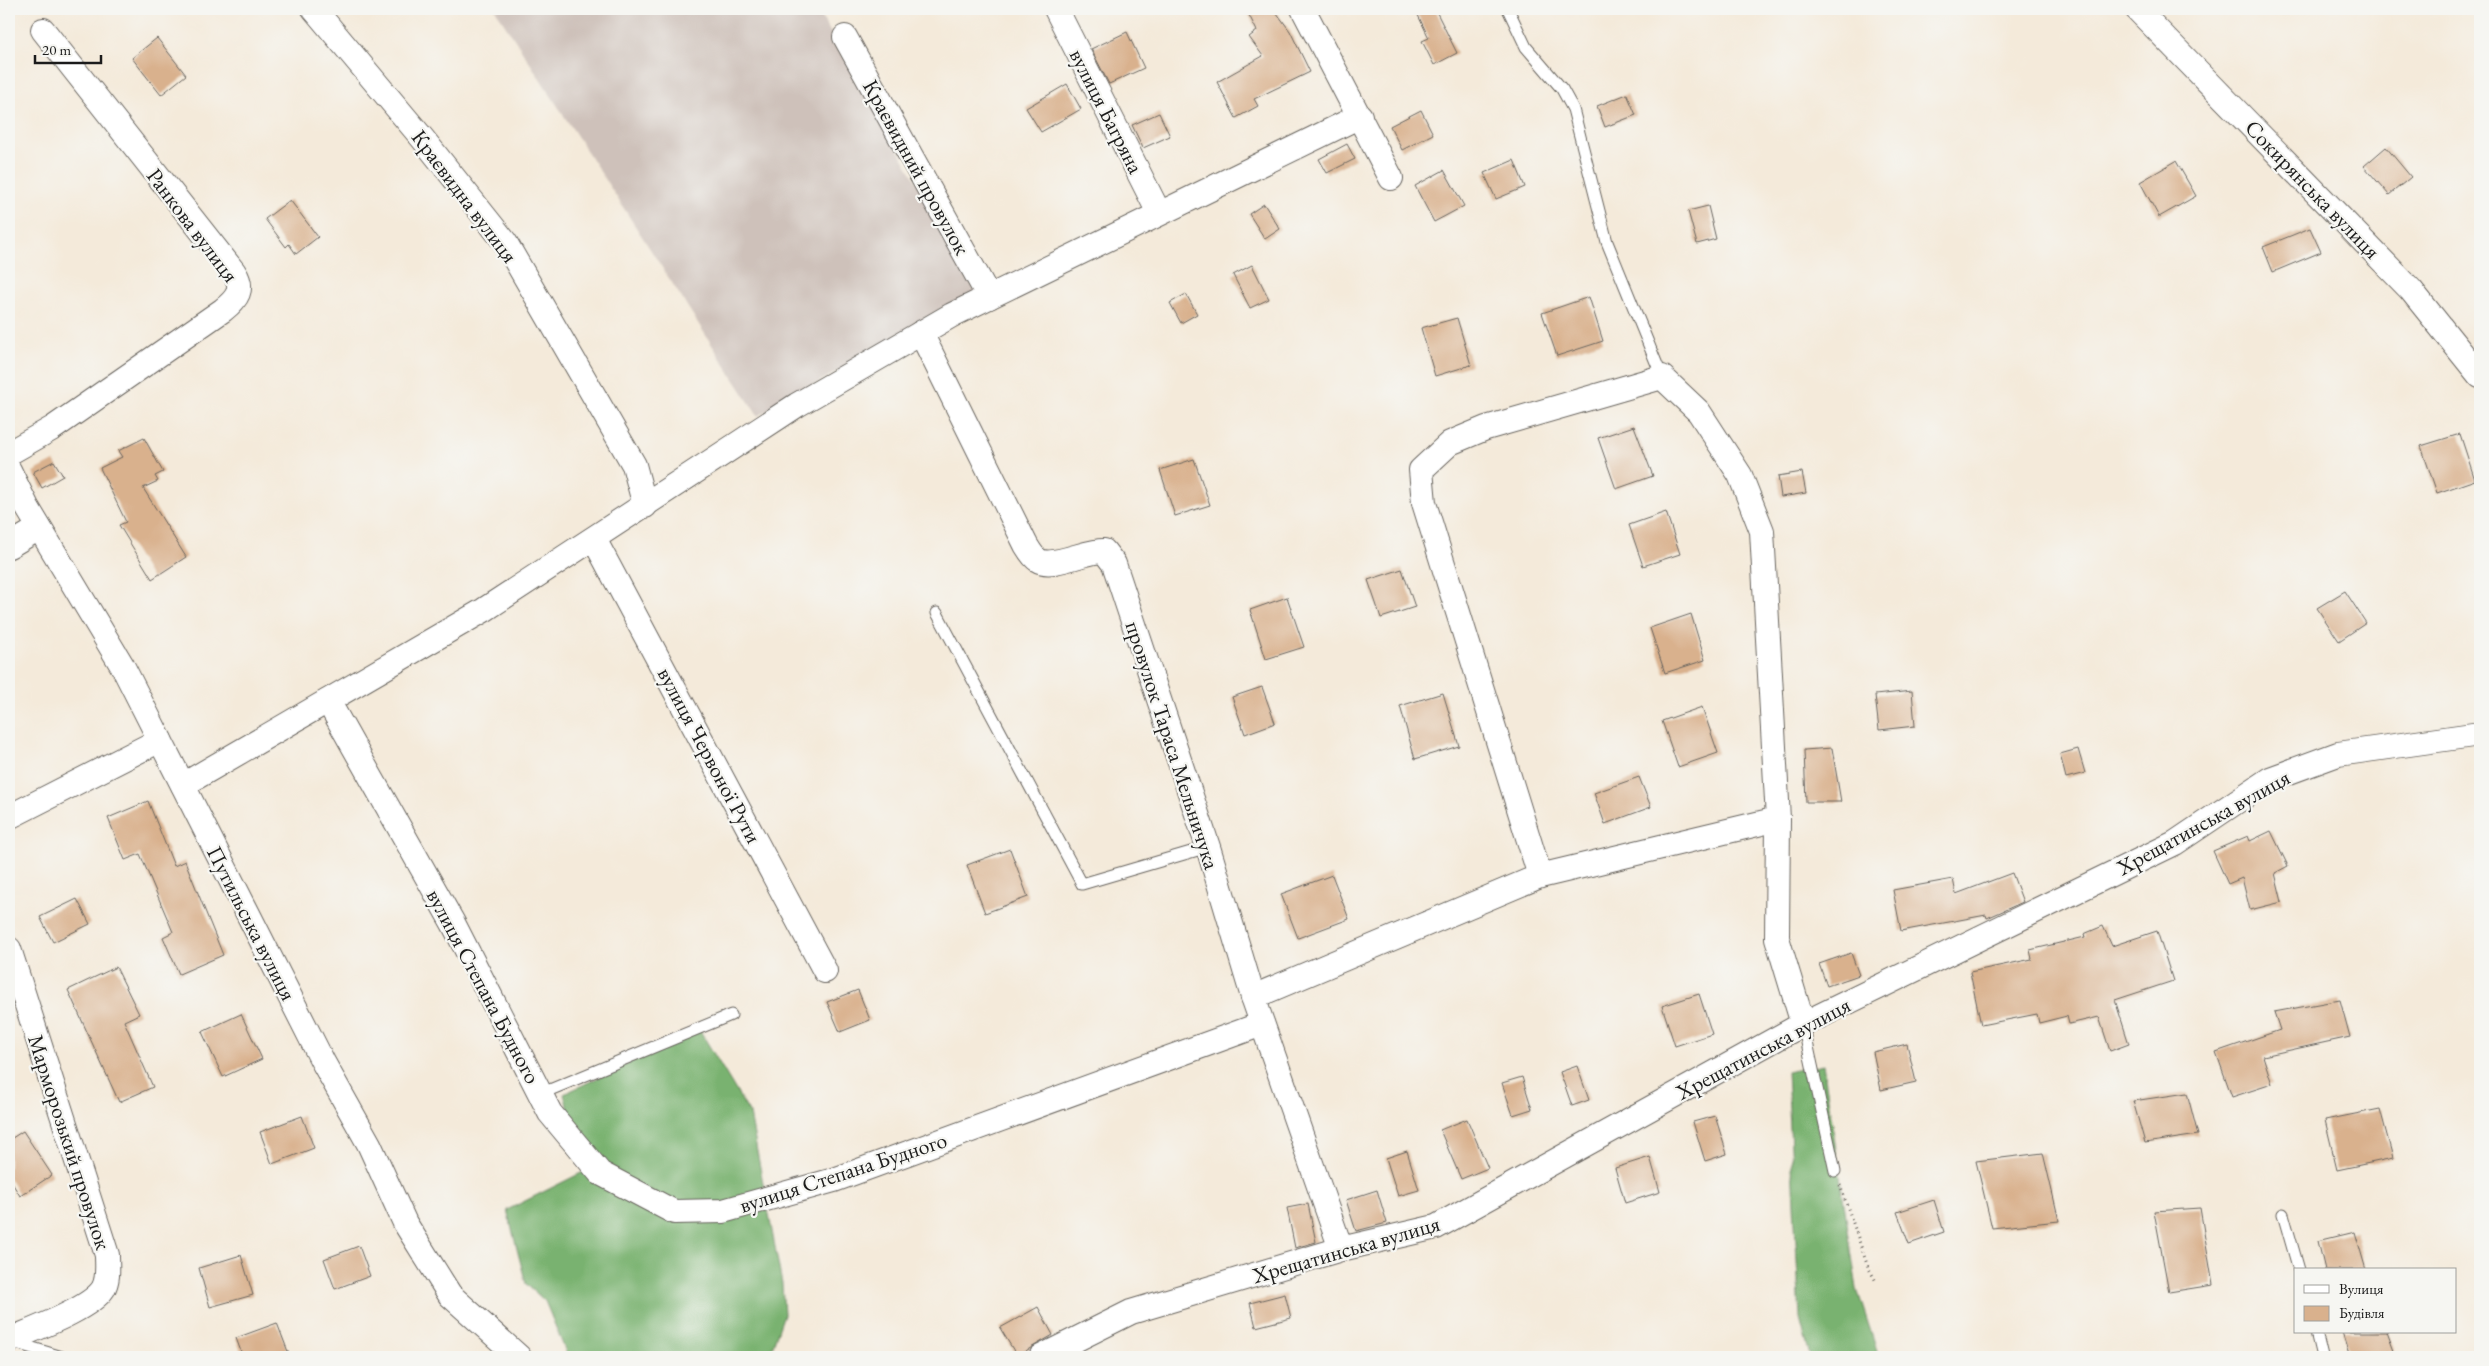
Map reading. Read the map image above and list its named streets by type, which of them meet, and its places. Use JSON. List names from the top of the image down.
{
  "streets": {
    "street": [
      "вулиця Багряна",
      "Краєвидний провулок",
      "Сокирянська вулиця",
      "Краєвидна вулиця",
      "Ранкова вулиця",
      "провулок Тараса Мельничука",
      "вулиця Червоної Рути",
      "Хрещатинська вулиця",
      "Путильська вулиця",
      "вулиця Степана Будного",
      "Марморозький провулок"
    ]
  },
  "crossings": [
    ["провулок Тараса Мельничука", "Хрещатинська вулиця"],
    ["провулок Тараса Мельничука", "вулиця Степана Будного"]
  ],
  "legend": ["Вулиця", "Будівля"],
  "scale_bar": "20 m"
}
